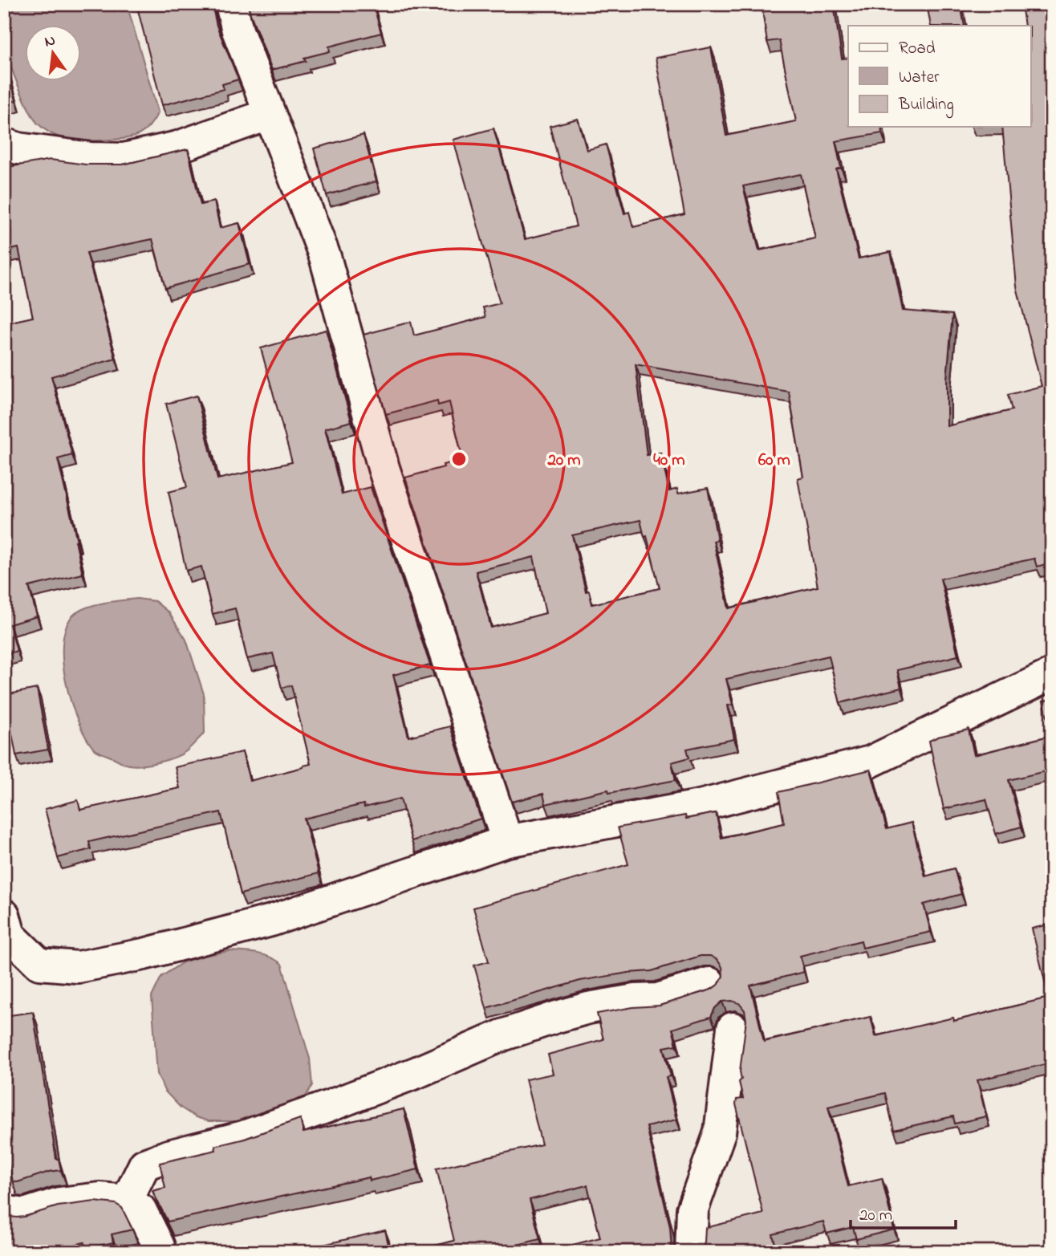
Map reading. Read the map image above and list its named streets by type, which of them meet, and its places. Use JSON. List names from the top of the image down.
{
  "legend": ["Road", "Water", "Building"],
  "scale_bar": "20 m",
  "north": "top",
  "rings": ["20 m", "40 m", "60 m"]
}
